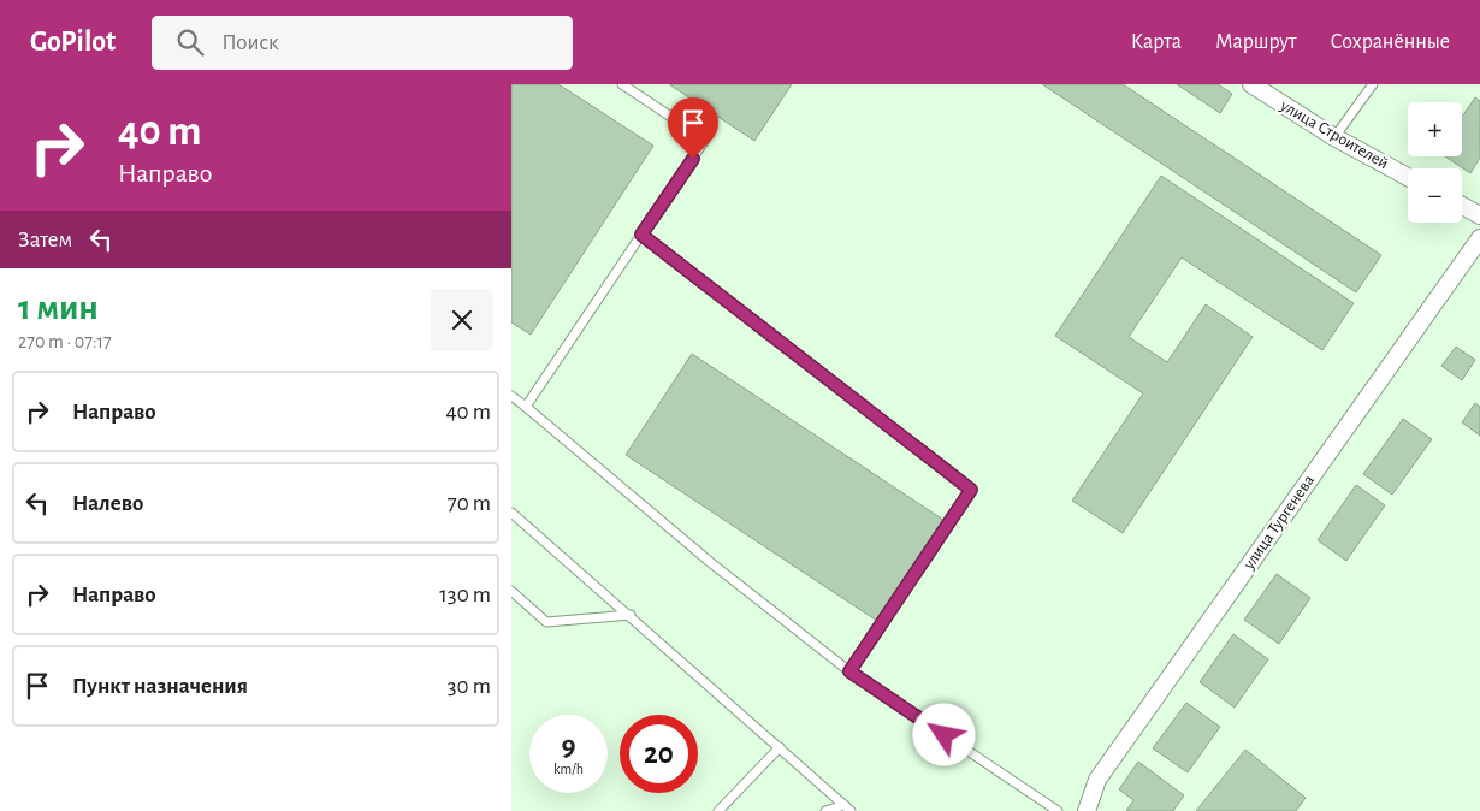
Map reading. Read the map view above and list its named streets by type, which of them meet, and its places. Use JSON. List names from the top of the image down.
{
  "streets": {
    "street": ["улица Строителей", "улица Тургенева"]
  },
  "page": {
    "header": "GoPilot",
    "search": "Поиск",
    "nav": ["Карта", "Маршрут", "Сохранённые"],
    "turn": ["40 m", "Направо"],
    "map_buttons": ["+", "−"],
    "then": "Затем",
    "heading": ["1 мин", "270 m · 07:17"],
    "list": [
      {
        "name": "Направо",
        "value": "40 m"
      },
      {
        "name": "Налево",
        "value": "70 m"
      },
      {
        "name": "Направо",
        "value": "130 m"
      },
      {
        "name": "Пункт назначения",
        "value": "30 m"
      }
    ],
    "speed": "9 km/h",
    "limit": "20"
  }
}
